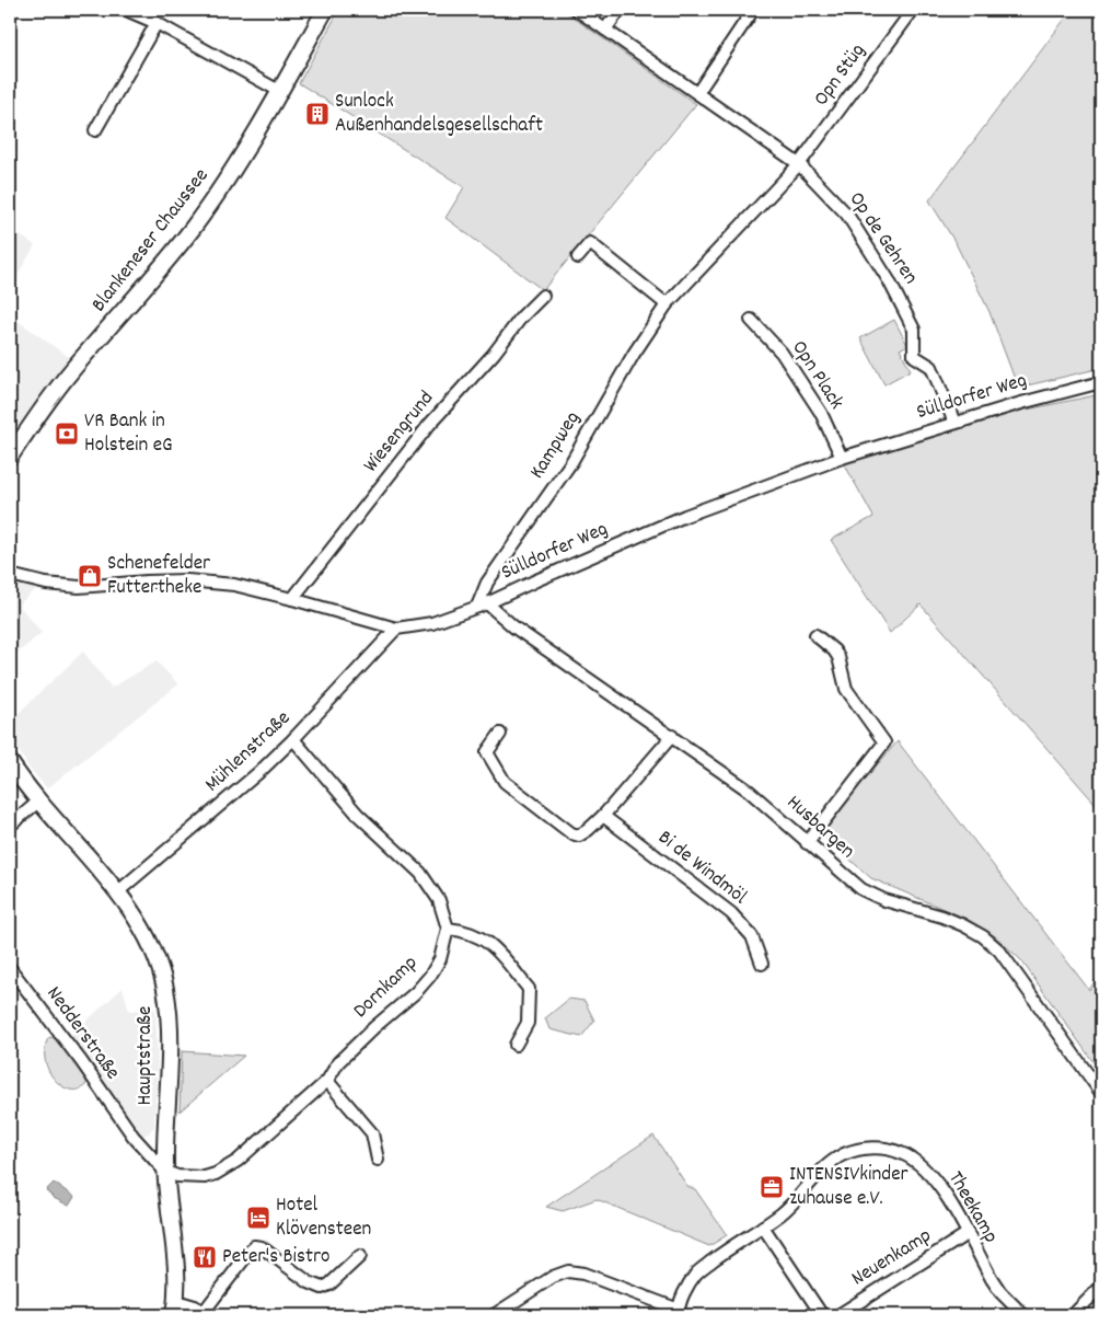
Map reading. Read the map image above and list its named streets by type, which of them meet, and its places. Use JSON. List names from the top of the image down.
{
  "streets": {
    "main road": ["Blankeneser Chaussee", "Hauptstraße"],
    "street": [
      "Opn Stüg",
      "Op de Gehren",
      "Opn Plack",
      "Sülldorfer Weg",
      "Wiesengrund",
      "Kampweg",
      "Mühlenstraße",
      "Husbargen",
      "Bi de Windmöl",
      "Dornkamp",
      "Nedderstraße",
      "Theekamp",
      "Neuenkamp"
    ]
  },
  "crossings": [
    ["Opn Stüg", "Op de Gehren"],
    ["Opn Stüg", "Kampweg"],
    ["Op de Gehren", "Sülldorfer Weg"],
    ["Op de Gehren", "Kampweg"],
    ["Opn Plack", "Sülldorfer Weg"],
    ["Sülldorfer Weg", "Wiesengrund"],
    ["Sülldorfer Weg", "Kampweg"],
    ["Sülldorfer Weg", "Mühlenstraße"],
    ["Sülldorfer Weg", "Husbargen"],
    ["Kampweg", "Husbargen"],
    ["Mühlenstraße", "Hauptstraße"],
    ["Dornkamp", "Nedderstraße"],
    ["Dornkamp", "Hauptstraße"],
    ["Nedderstraße", "Hauptstraße"],
    ["Theekamp", "Neuenkamp"]
  ],
  "places": {
    "building": ["Sunlock Außenhandelsgesellschaft"],
    "bank": ["VR Bank in Holstein eG"],
    "shop": ["Schenefelder Futtertheke"],
    "office": ["INTENSIVkinder zuhause e.V."],
    "hotel": ["Hotel Klövensteen"],
    "restaurant": ["Peter's Bistro"]
  }
}
